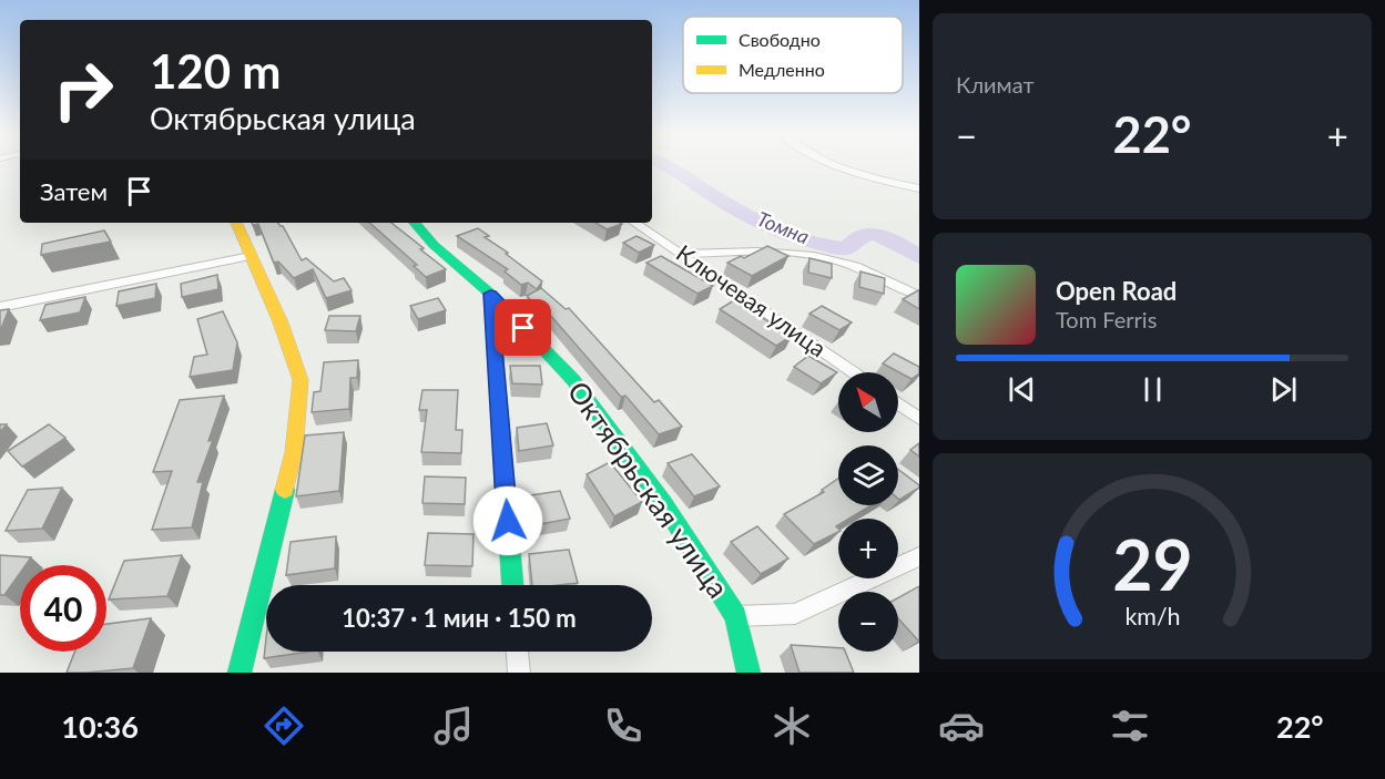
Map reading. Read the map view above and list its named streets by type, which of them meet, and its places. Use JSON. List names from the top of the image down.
{
  "streets": {
    "street": ["Ключевая улица", "Октябрьская улица"]
  },
  "water": ["Томна"],
  "legend": ["Свободно", "Медленно"],
  "north": "top left",
  "page": {
    "tile": "Климат",
    "turn": ["120 m", "Октябрьская улица"],
    "heat": ["−", "22°", "+"],
    "then": "Затем",
    "song": ["Open Road", "Tom Ferris"],
    "map_buttons": ["+", "−"],
    "limit": "40",
    "trip": "10:37 · 1 мин · 150 m",
    "tabs": ["10:36", "22°"],
    "gauge": ["29", "km/h"]
  }
}
